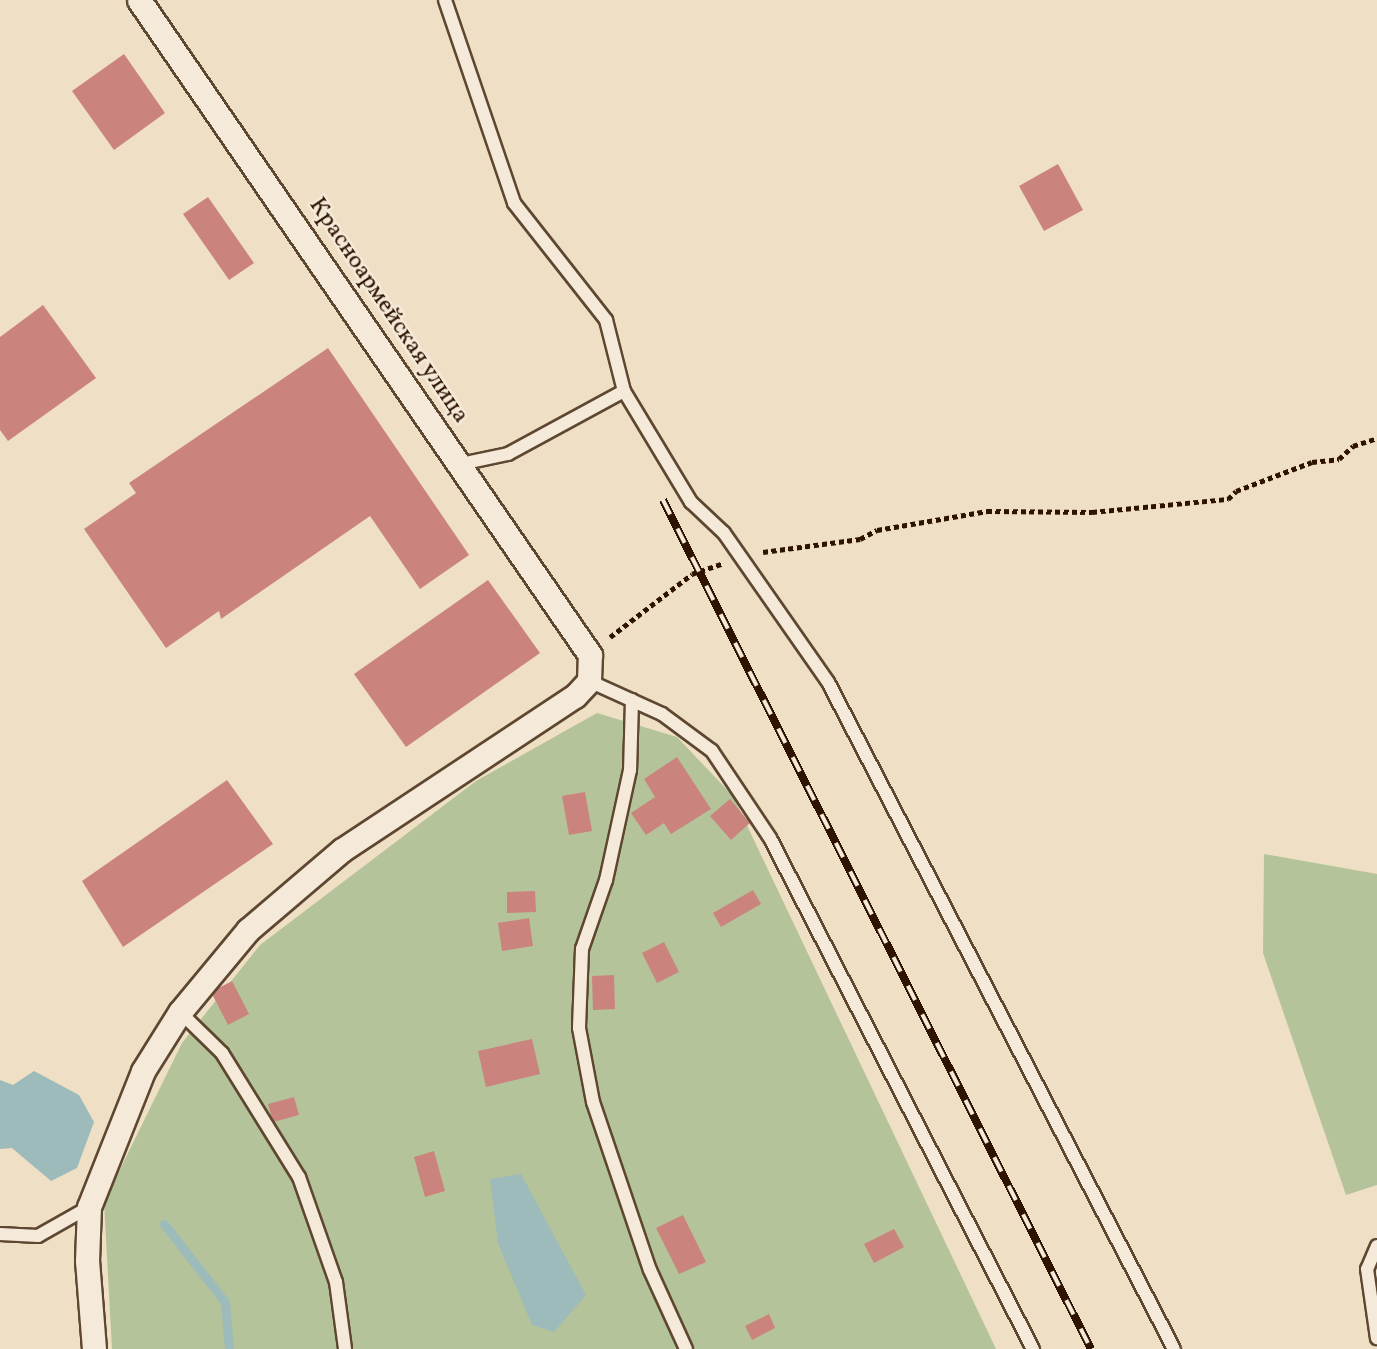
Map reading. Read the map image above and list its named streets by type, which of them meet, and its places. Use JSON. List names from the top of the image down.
{
  "streets": {
    "street": ["Красноармейская улица"]
  }
}
